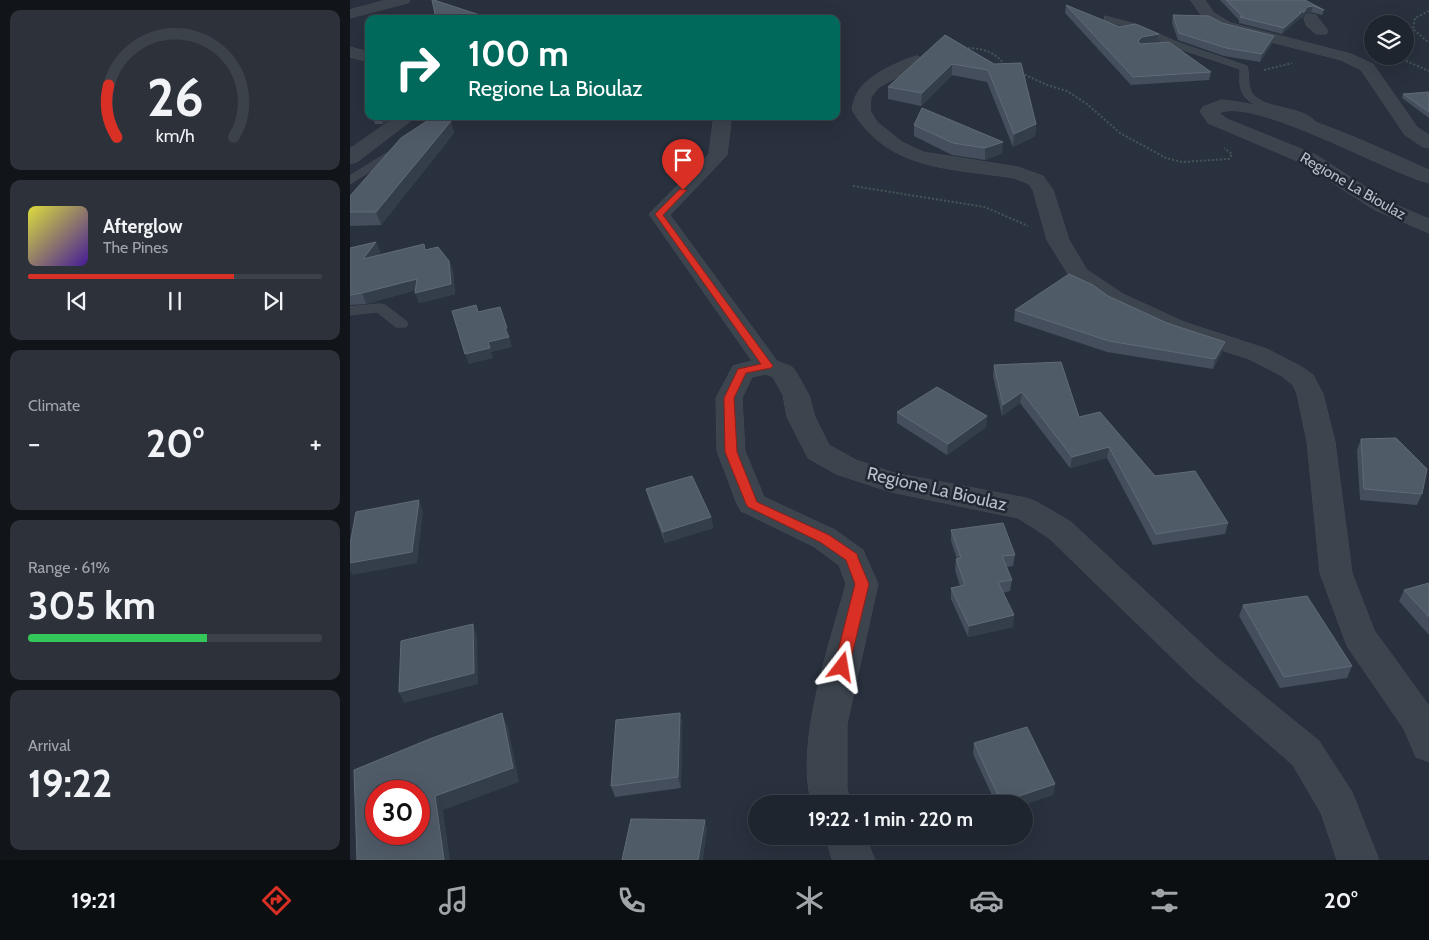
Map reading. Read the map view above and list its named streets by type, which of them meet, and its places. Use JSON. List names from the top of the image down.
{
  "streets": {
    "street": ["Regione La Bioulaz"]
  },
  "page": {
    "turn": ["100 m", "Regione La Bioulaz"],
    "song": ["Afterglow", "The Pines"],
    "tile": [
      "Climate",
      ["Range · 61%", "305 km"],
      ["Arrival", "19:22"]
    ],
    "heat": ["−", "20°", "+"],
    "limit": "30",
    "trip": "19:22 · 1 min · 220 m",
    "tabs": ["19:21", "20°"],
    "gauge": ["26", "km/h"]
  }
}
